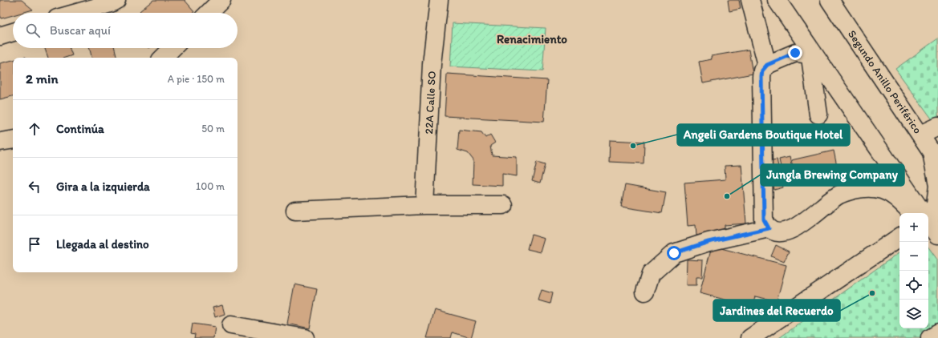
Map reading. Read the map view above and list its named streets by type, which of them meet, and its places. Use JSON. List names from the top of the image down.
{
  "streets": {
    "street": ["Segundo Anillo Periférico", "22A Calle SO"]
  },
  "districts": ["Renacimiento"],
  "places": ["Angeli Gardens Boutique Hotel", "Jungla Brewing Company", "Jardines del Recuerdo"],
  "page": {
    "search": "Buscar aquí",
    "heading": ["2 min", "A pie · 150 m"],
    "list": [
      ["Continúa", "50 m"],
      ["Gira a la izquierda", "100 m"],
      "Llegada al destino"
    ],
    "map_buttons": ["+", "−"]
  }
}
